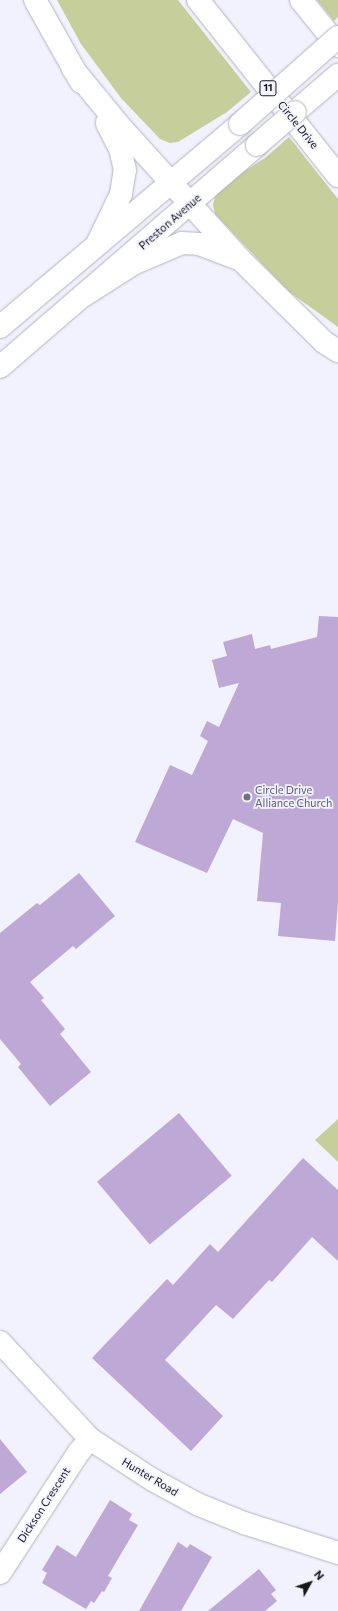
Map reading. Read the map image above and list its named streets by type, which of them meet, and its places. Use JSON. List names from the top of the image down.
{
  "streets": {
    "main road": [
      "11",
      "Circle Drive",
      "Preston Avenue",
      "Hunter Road",
      "Dickson Crescent"
    ]
  },
  "crossings": [
    ["Hunter Road", "Dickson Crescent"]
  ],
  "places": ["Circle Drive Alliance Church"],
  "north": "top right"
}
